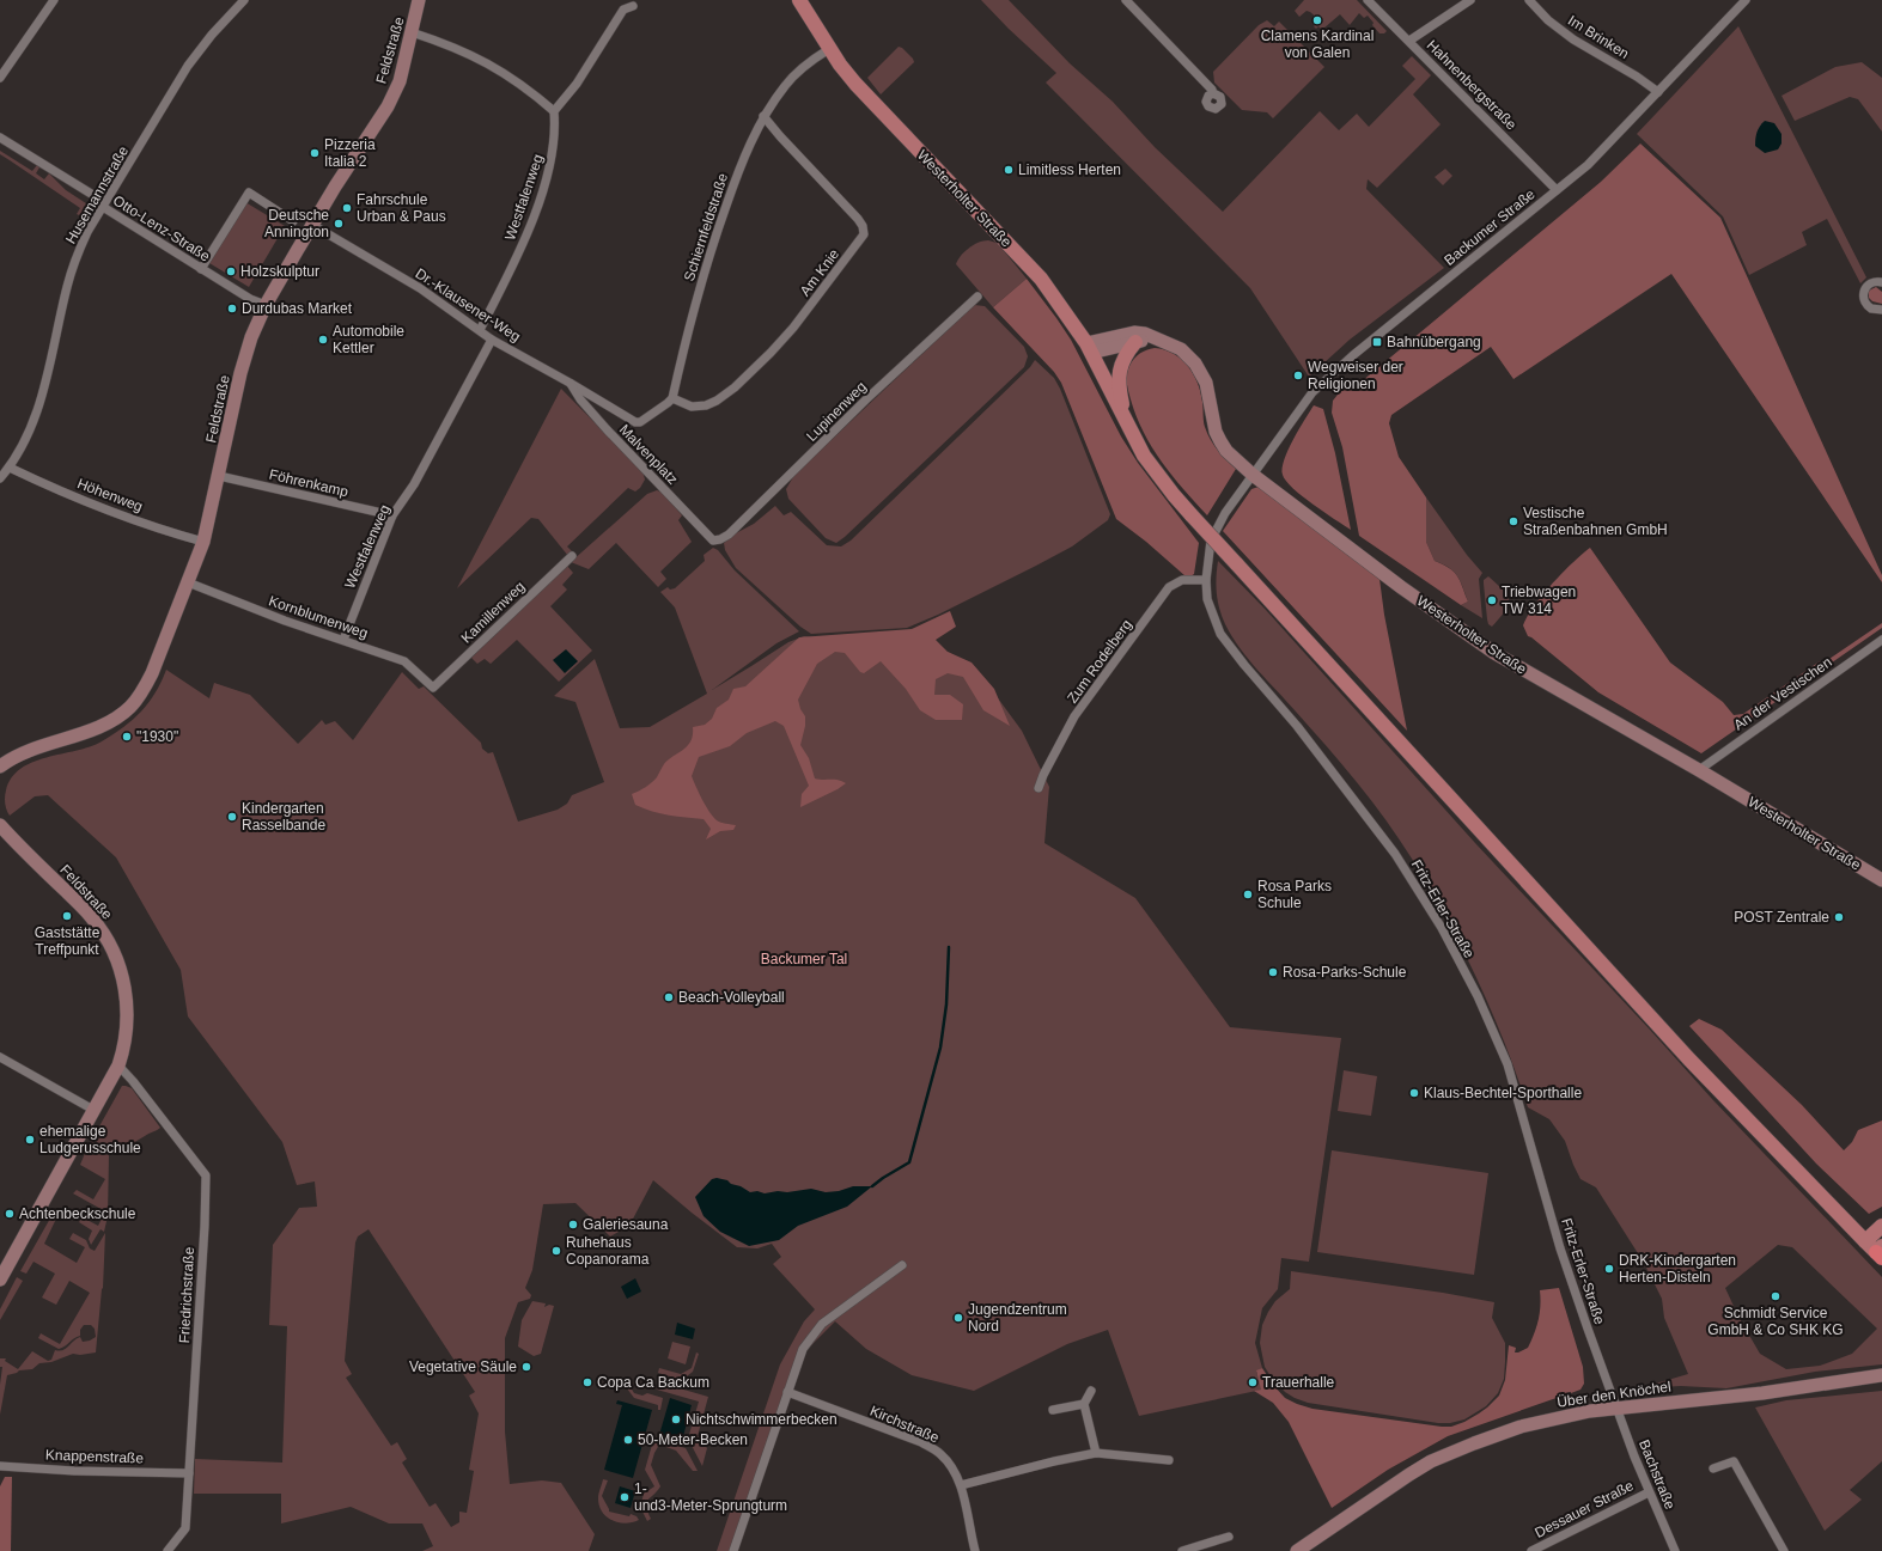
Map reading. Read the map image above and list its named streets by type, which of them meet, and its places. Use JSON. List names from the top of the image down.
{
  "streets": {
    "main road": ["Feldstraße", "Westerholter Straße", "Über den Knöchel"],
    "street": [
      "Im Brinken",
      "Hahnenbergstraße",
      "Husemannstraße",
      "Westfalenweg",
      "Schiernfeldstraße",
      "Backumer Straße",
      "Otto-Lenz-Straße",
      "Am Knie",
      "Dr.-Klausener-Weg",
      "Lupinenweg",
      "Malvenplatz",
      "Föhrenkamp",
      "Höhenweg",
      "Kamillenweg",
      "Kornblumenweg",
      "Zum Rodelberg",
      "An der Vestischen",
      "Fritz-Erler-Straße",
      "Friedrichstraße",
      "Kirchstraße",
      "Knappenstraße",
      "Bachstraße",
      "Dessauer Straße"
    ]
  },
  "crossings": [
    ["Im Brinken", "Backumer Straße"],
    ["Feldstraße", "Otto-Lenz-Straße"],
    ["Feldstraße", "Dr.-Klausener-Weg"],
    ["Feldstraße", "Föhrenkamp"],
    ["Feldstraße", "Höhenweg"],
    ["Feldstraße", "Kornblumenweg"],
    ["Feldstraße", "Friedrichstraße"],
    ["Hahnenbergstraße", "Backumer Straße"],
    ["Husemannstraße", "Otto-Lenz-Straße"],
    ["Husemannstraße", "Höhenweg"],
    ["Westfalenweg", "Dr.-Klausener-Weg"],
    ["Westfalenweg", "Föhrenkamp"],
    ["Westfalenweg", "Kornblumenweg"],
    ["Westerholter Straße", "Schiernfeldstraße"],
    ["Westerholter Straße", "Backumer Straße"],
    ["Westerholter Straße", "An der Vestischen"],
    ["Westerholter Straße", "Fritz-Erler-Straße"],
    ["Schiernfeldstraße", "Am Knie"],
    ["Schiernfeldstraße", "Dr.-Klausener-Weg"],
    ["Backumer Straße", "Fritz-Erler-Straße"],
    ["Am Knie", "Dr.-Klausener-Weg"],
    ["Dr.-Klausener-Weg", "Malvenplatz"],
    ["Lupinenweg", "Malvenplatz"],
    ["Kamillenweg", "Kornblumenweg"],
    ["Zum Rodelberg", "Fritz-Erler-Straße"],
    ["Fritz-Erler-Straße", "Über den Knöchel"],
    ["Fritz-Erler-Straße", "Bachstraße"],
    ["Friedrichstraße", "Knappenstraße"],
    ["Über den Knöchel", "Bachstraße"],
    ["Bachstraße", "Dessauer Straße"]
  ],
  "parks": ["Backumer Tal"],
  "places": {
    "other": [
      "Clamens Kardinal von Galen",
      "Pizzeria Italia 2",
      "Limitless Herten",
      "Fahrschule Urban & Paus",
      "Deutsche Annington",
      "Holzskulptur",
      "Durdubas Market",
      "Automobile Kettler",
      "Wegweiser der Religionen",
      "Vestische Straßenbahnen GmbH",
      "Triebwagen TW 314",
      "\"1930\"",
      "Kindergarten Rasselbande",
      "Rosa Parks Schule",
      "Gaststätte Treffpunkt",
      "POST Zentrale",
      "Rosa-Parks-Schule",
      "Beach-Volleyball",
      "Klaus-Bechtel-Sporthalle",
      "ehemalige Ludgerusschule",
      "Achtenbeckschule",
      "Galeriesauna",
      "Ruhehaus Copanorama",
      "DRK-Kindergarten Herten-Disteln",
      "Schmidt Service GmbH & Co SHK KG",
      "Jugendzentrum Nord",
      "Vegetative Säule",
      "Copa Ca Backum",
      "Trauerhalle",
      "Nichtschwimmerbecken",
      "50-Meter-Becken",
      "1- und3-Meter-Sprungturm"
    ],
    "transit": ["Bahnübergang"]
  }
}
